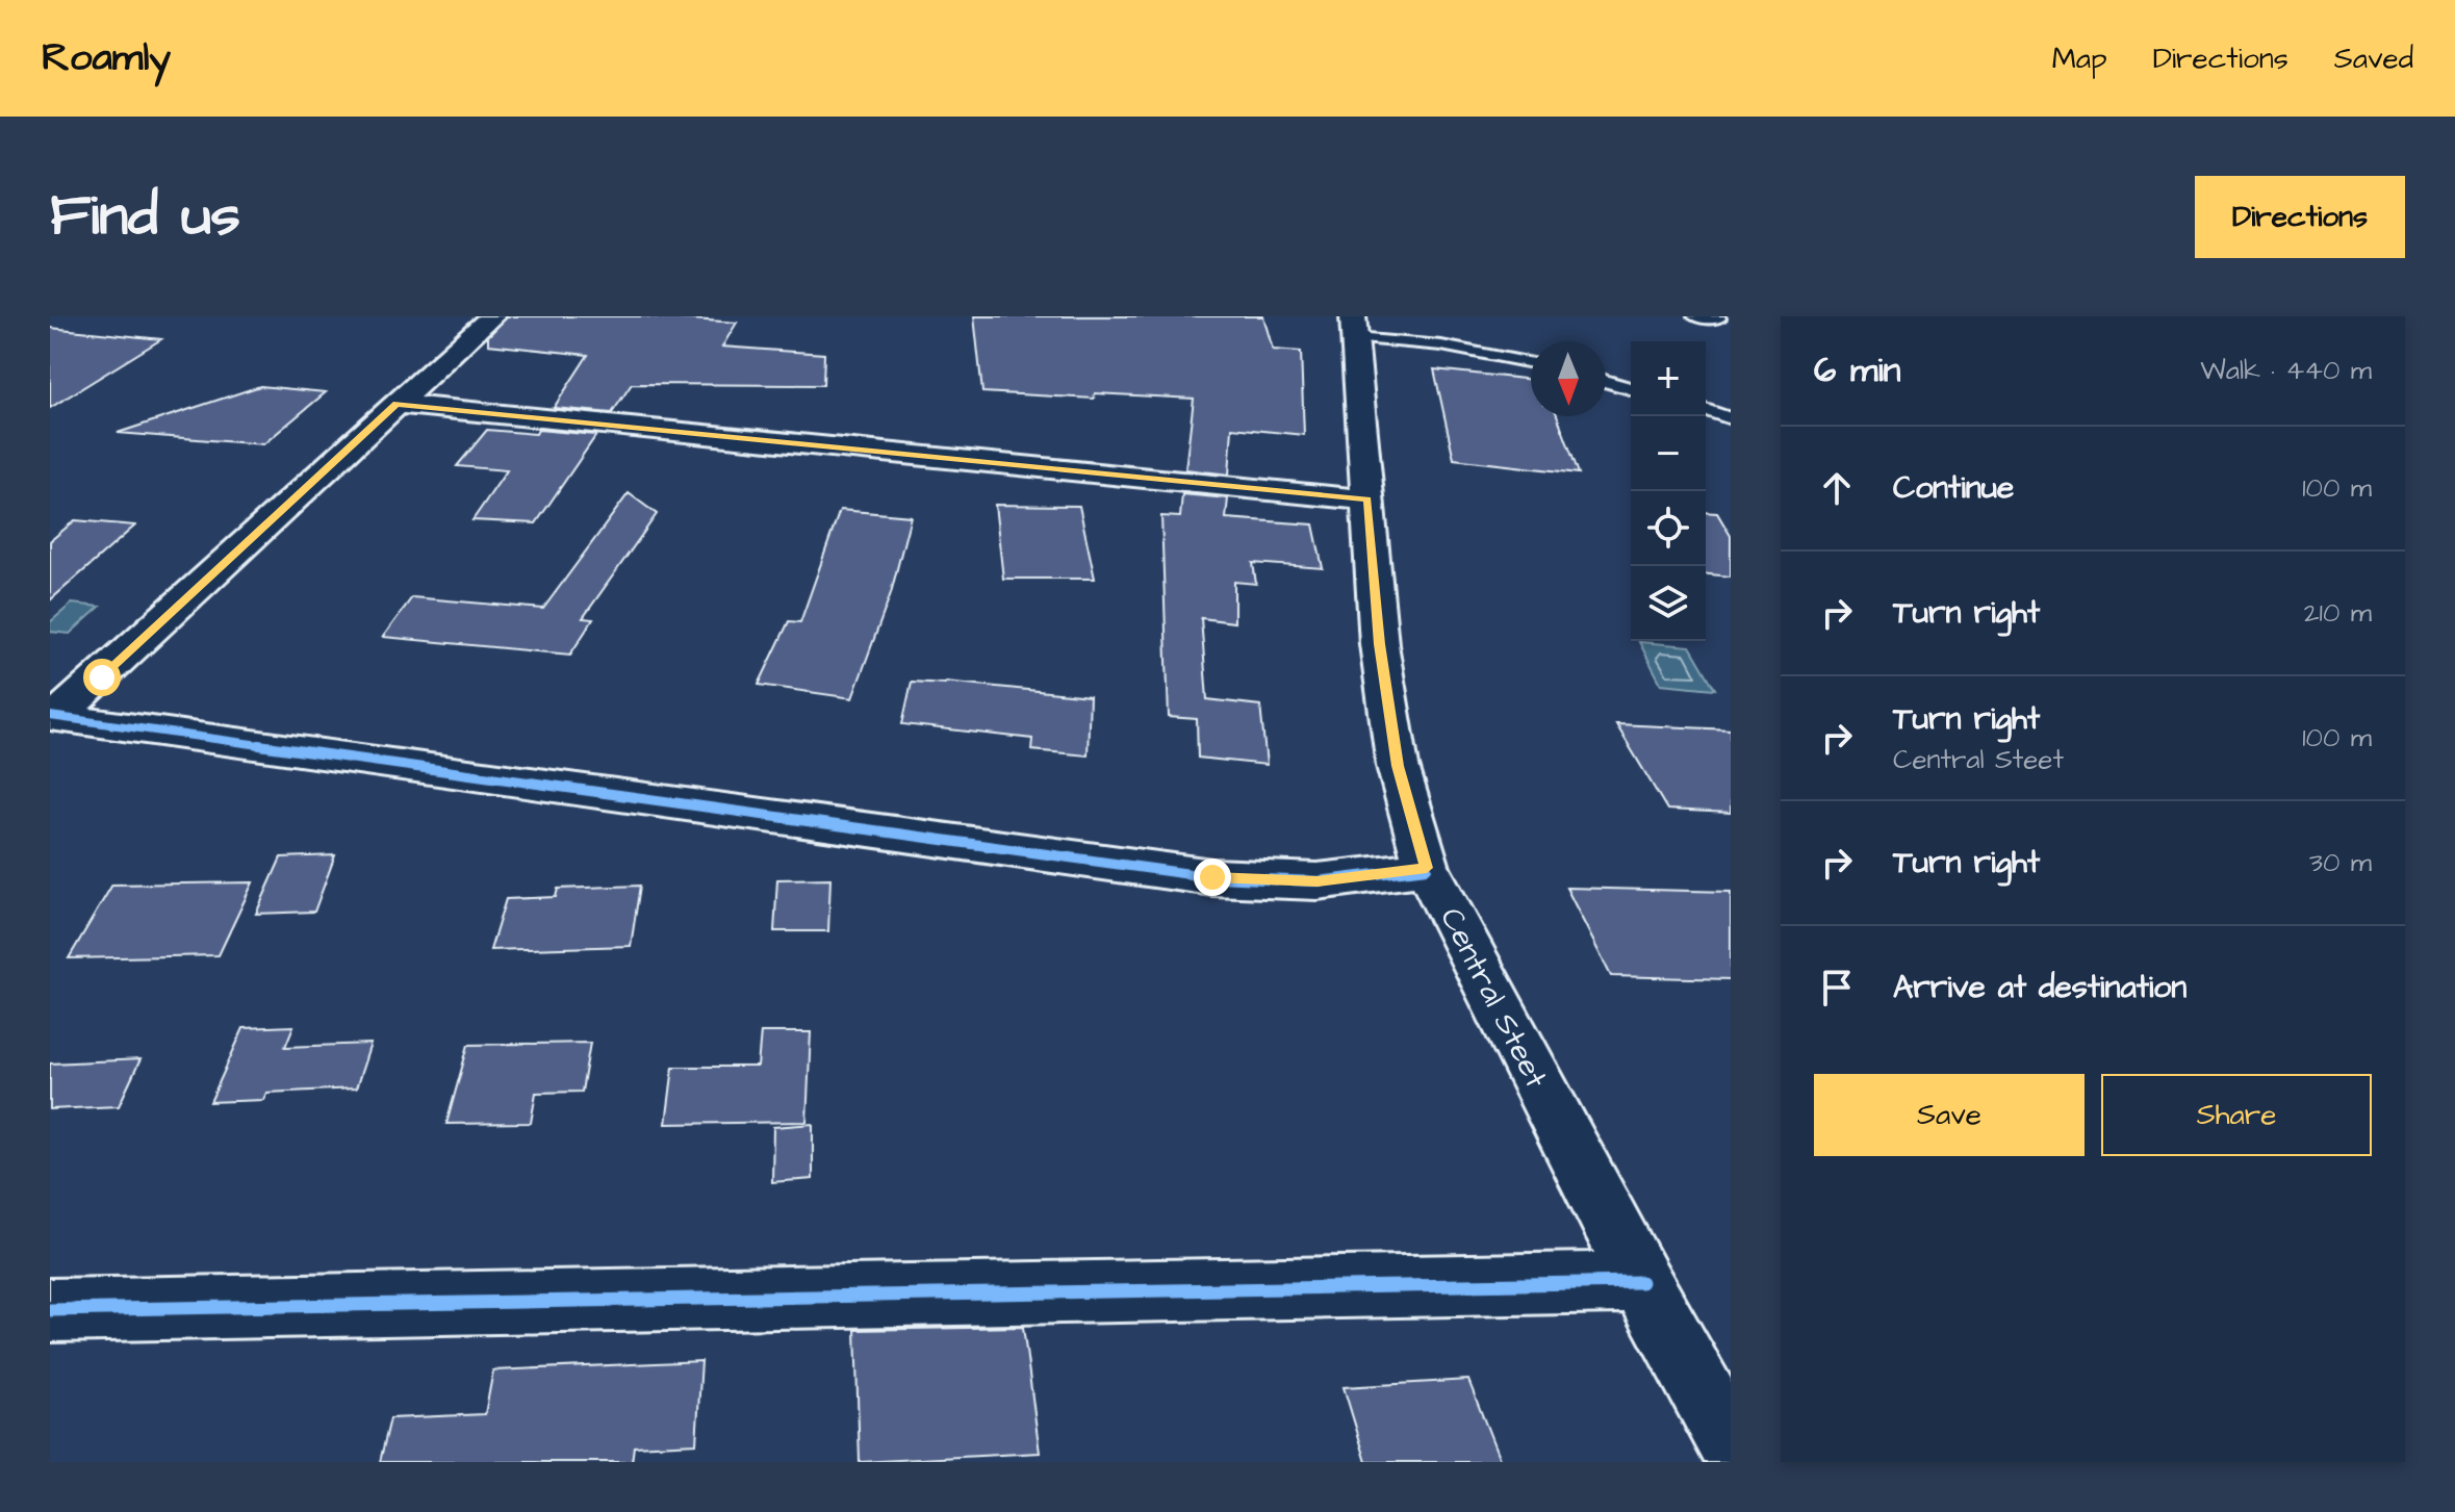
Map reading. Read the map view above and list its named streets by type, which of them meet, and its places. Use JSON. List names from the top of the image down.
{
  "streets": {
    "street": ["Central Steet"]
  },
  "north": "bottom",
  "page": {
    "header": "Roamly",
    "nav": ["Map", "Directions", "Saved"],
    "title": "Find us",
    "buttons": [
      "Directions",
      ["Save", "Share"]
    ],
    "heading": ["6 min", "Walk · 440 m"],
    "map_buttons": ["+", "−"],
    "list": [
      ["Continue", "100 m"],
      ["Turn right", "210 m"],
      ["Turn right", "Central Steet", "100 m"],
      ["Turn right", "30 m"],
      "Arrive at destination"
    ]
  }
}
